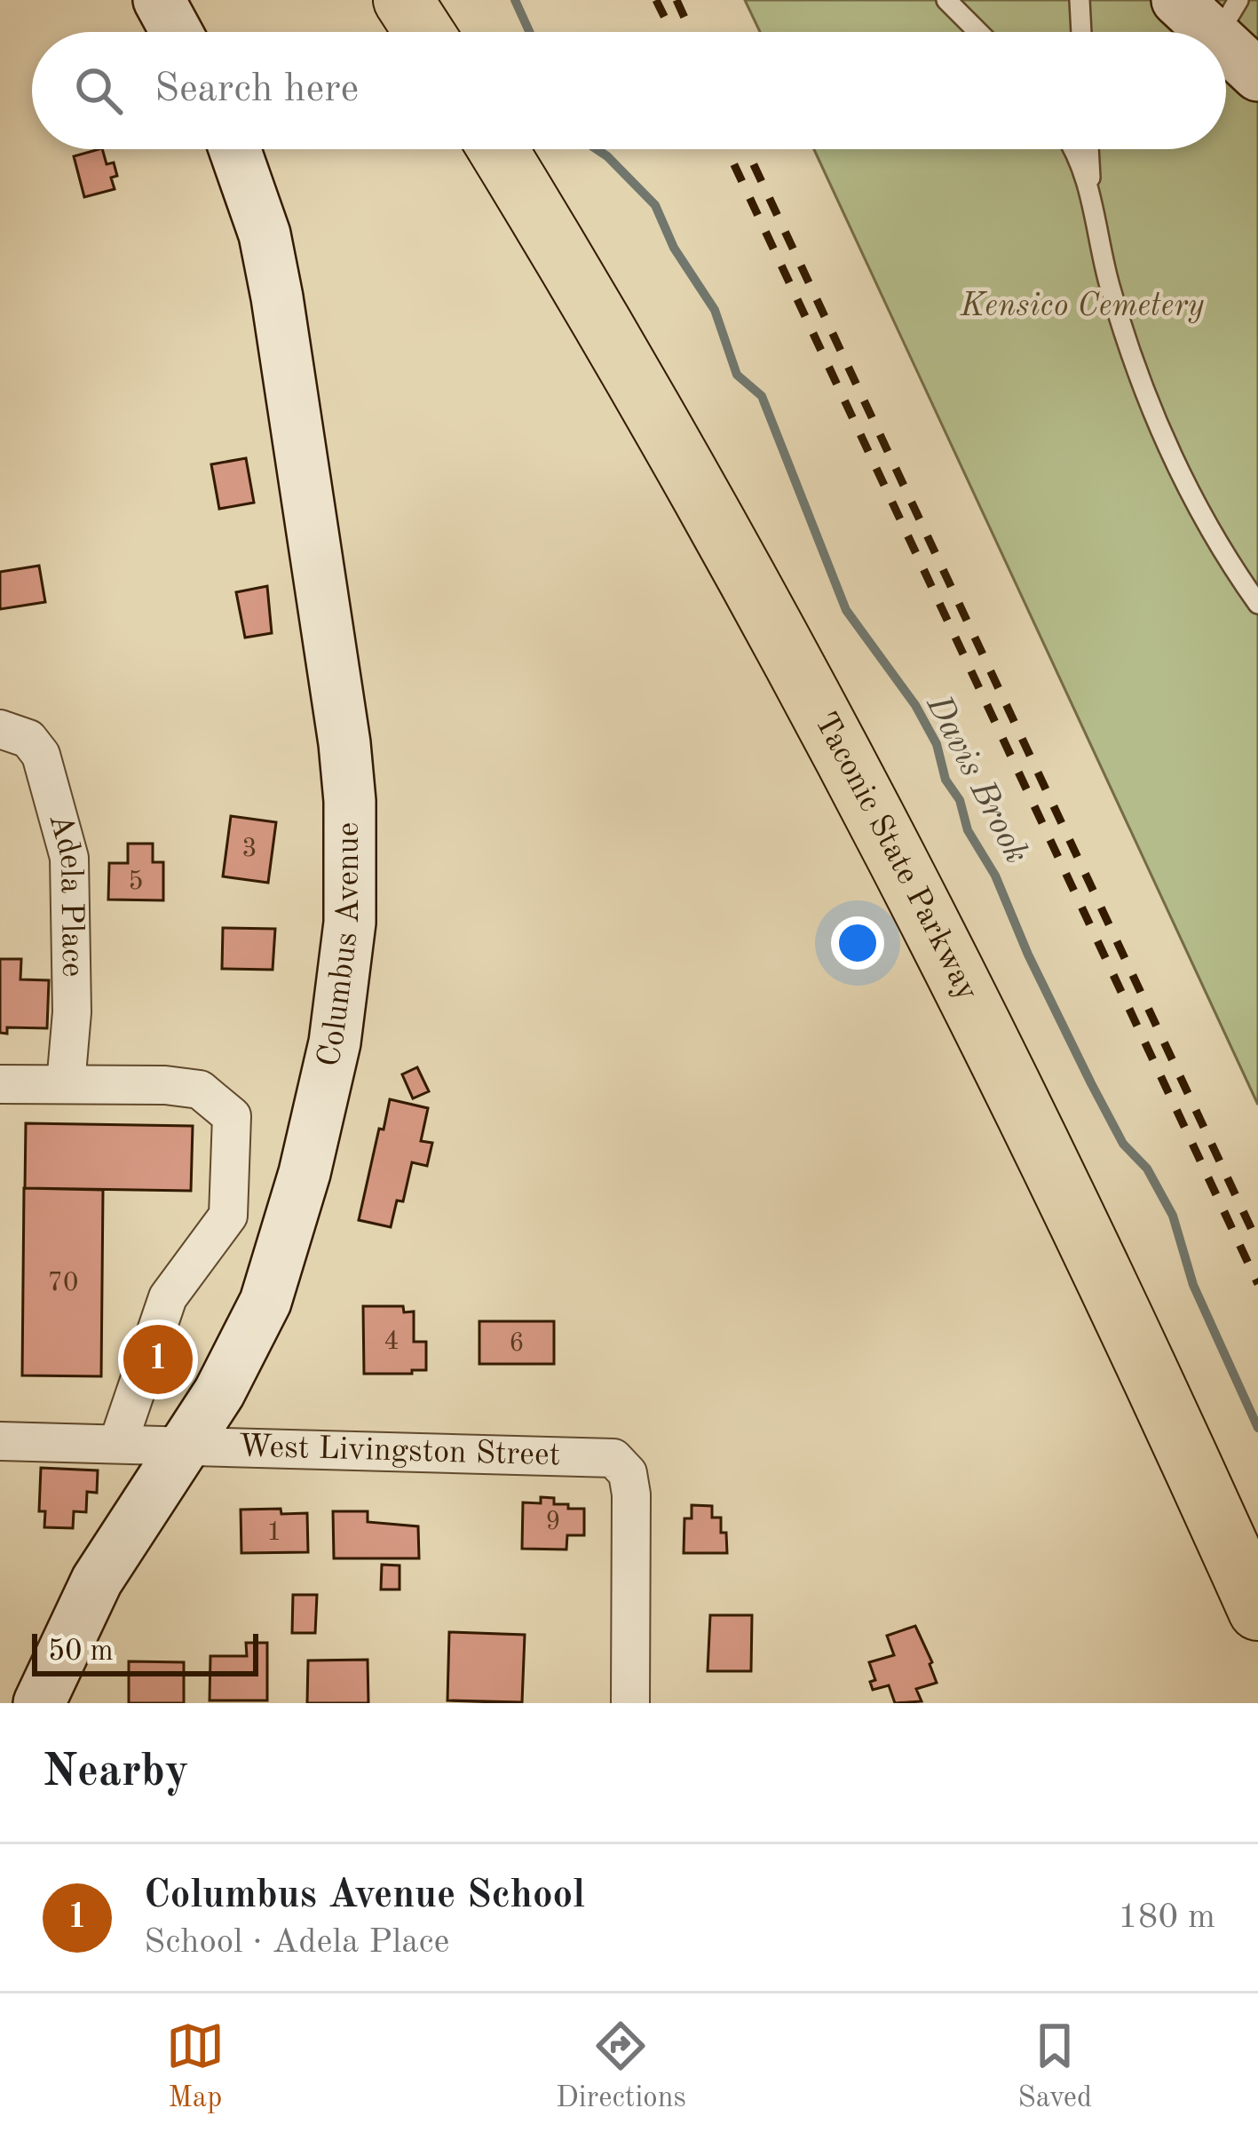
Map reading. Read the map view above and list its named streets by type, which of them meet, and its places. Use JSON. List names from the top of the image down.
{
  "streets": {
    "highway": ["Taconic State Parkway"],
    "street": ["Adela Place", "Columbus Avenue", "West Livingston Street"]
  },
  "crossings": [
    ["Columbus Avenue", "West Livingston Street"]
  ],
  "water": ["Davis Brook"],
  "parks": ["Kensico Cemetery"],
  "house_numbers": [
    "3",
    "5",
    "70",
    "4",
    "6",
    "9",
    "1"
  ],
  "scale_bar": "50 m",
  "page": {
    "search": "Search here",
    "pins": "1",
    "scale": "50 m",
    "heading": "Nearby",
    "list": [
      {
        "mark": "1",
        "name": "Columbus Avenue School",
        "note": "School · Adela Place",
        "value": "180 m"
      }
    ],
    "nav": ["Map", "Directions", "Saved"]
  }
}
